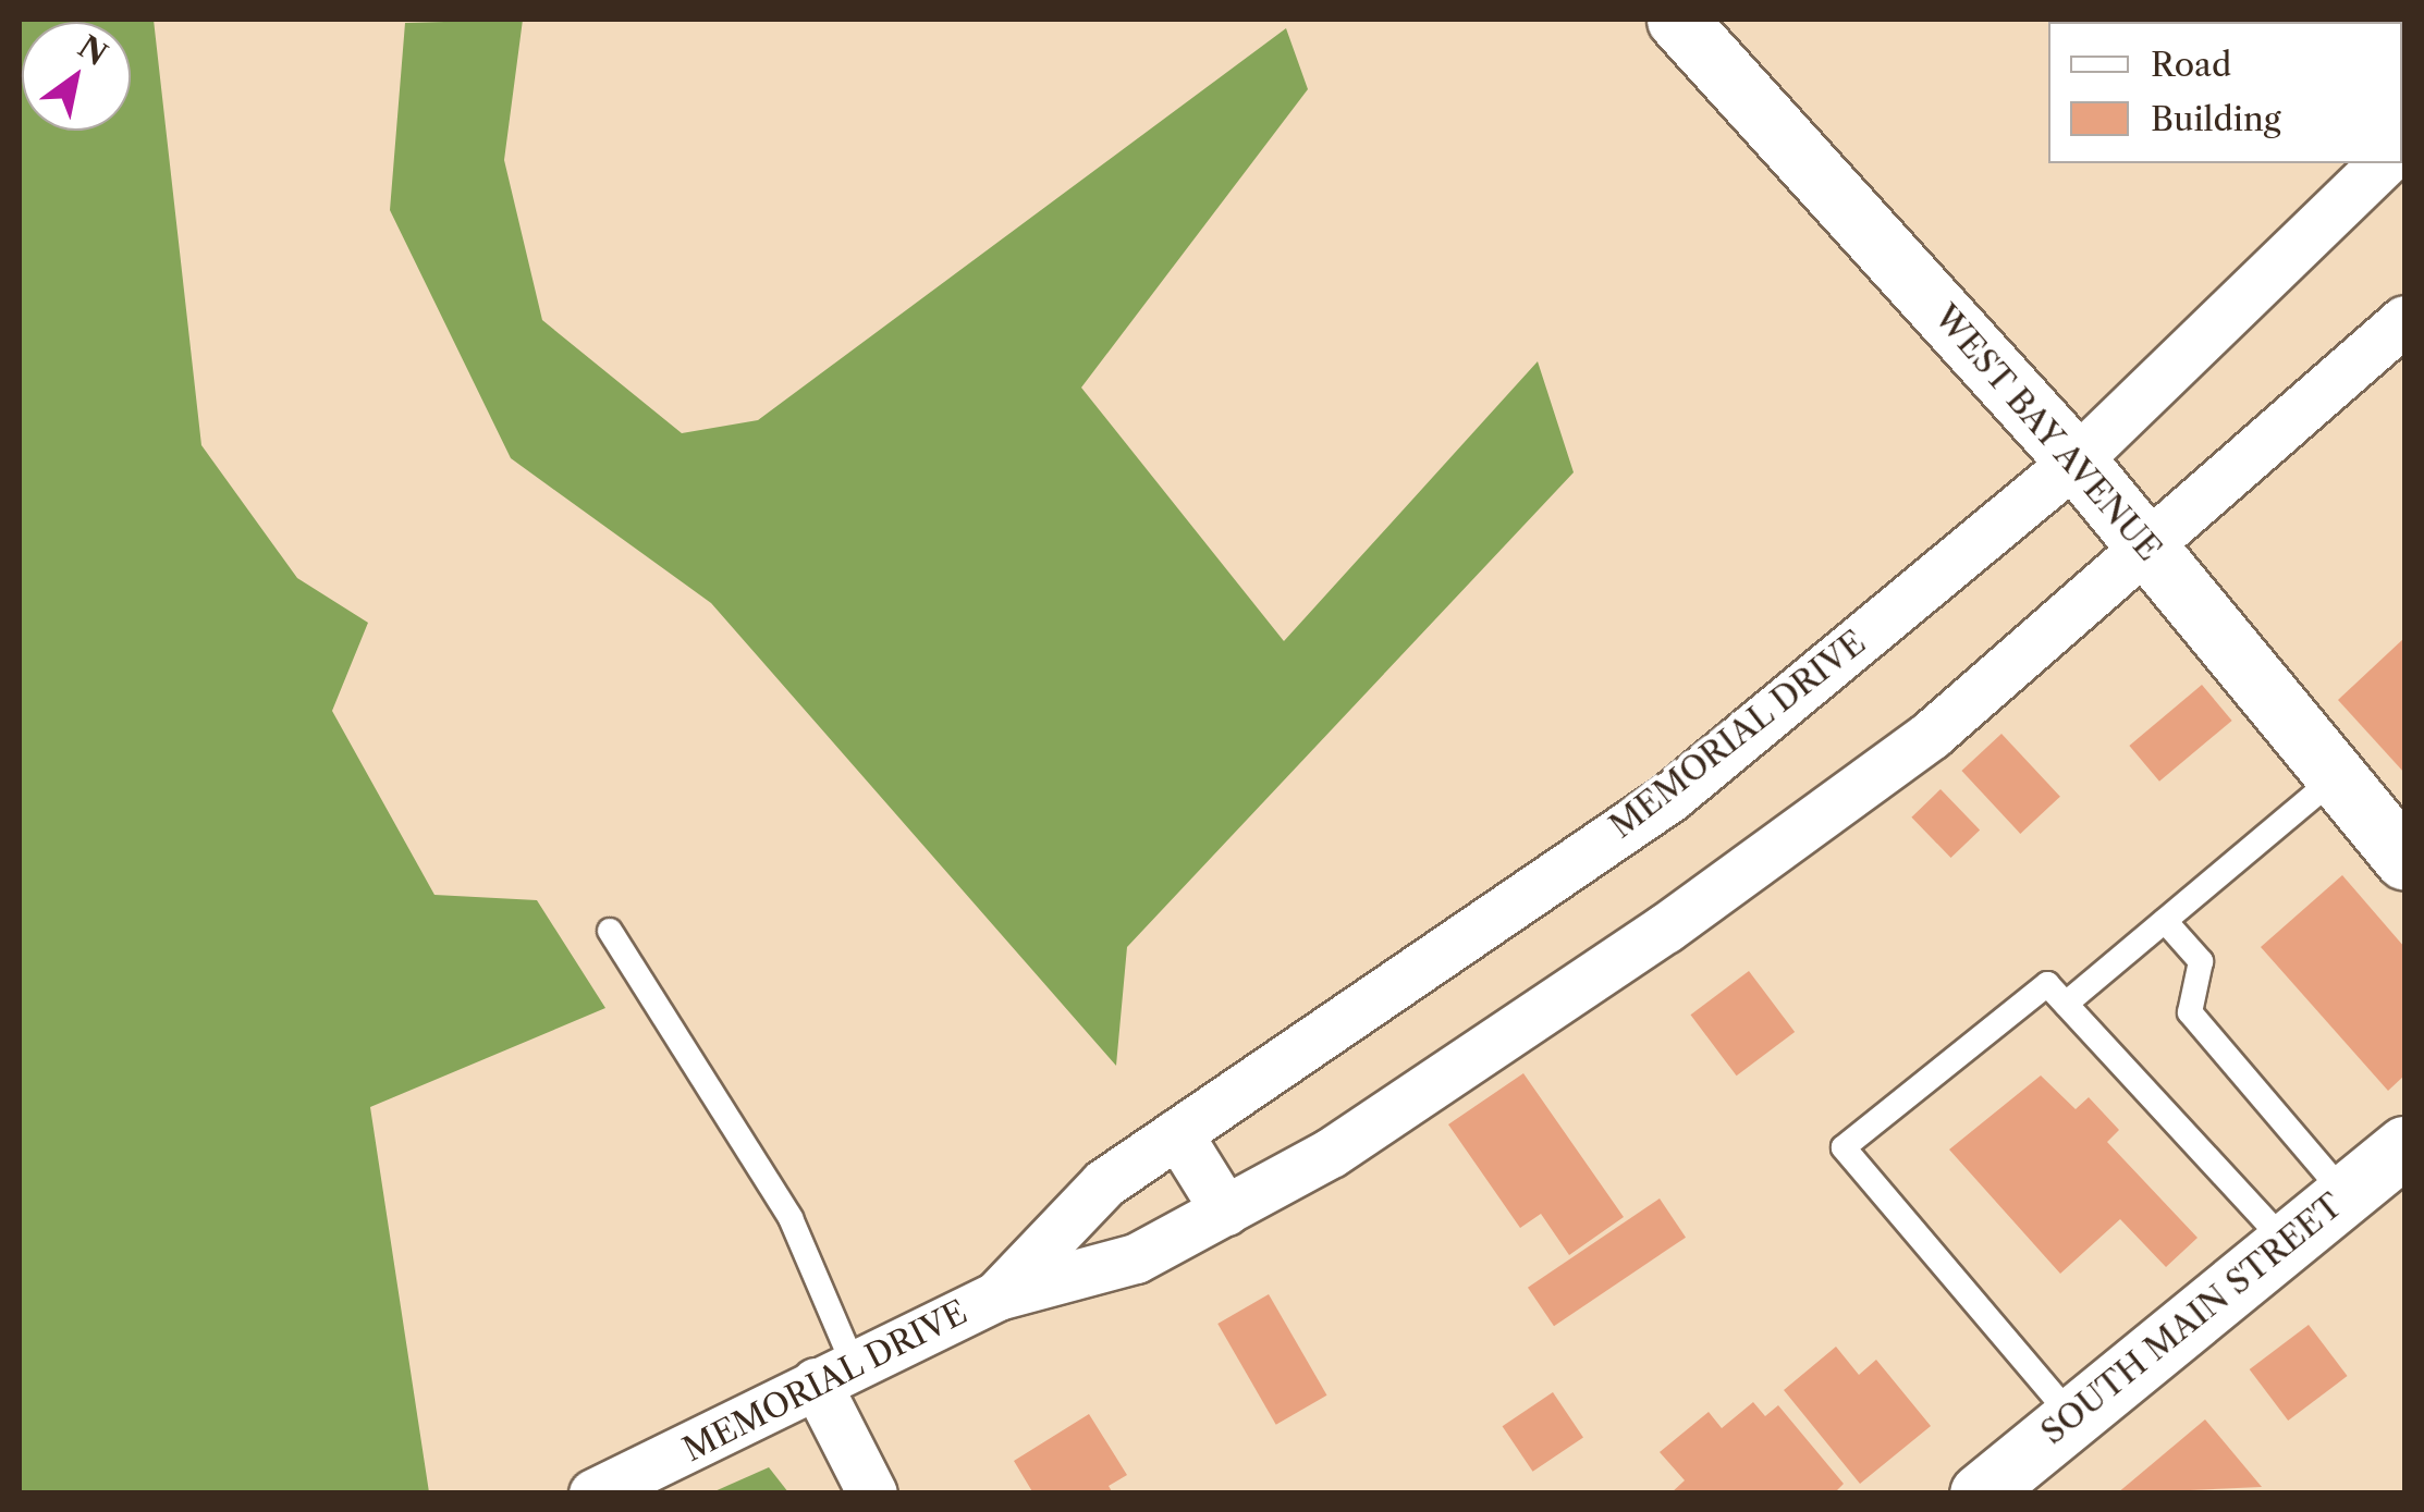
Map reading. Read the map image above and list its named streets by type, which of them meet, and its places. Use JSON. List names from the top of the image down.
{
  "streets": {
    "main road": ["WEST BAY AVENUE", "SOUTH MAIN STREET"],
    "street": ["MEMORIAL DRIVE"]
  },
  "crossings": [
    ["WEST BAY AVENUE", "MEMORIAL DRIVE"]
  ],
  "legend": ["Road", "Building"],
  "north": "top right"
}
